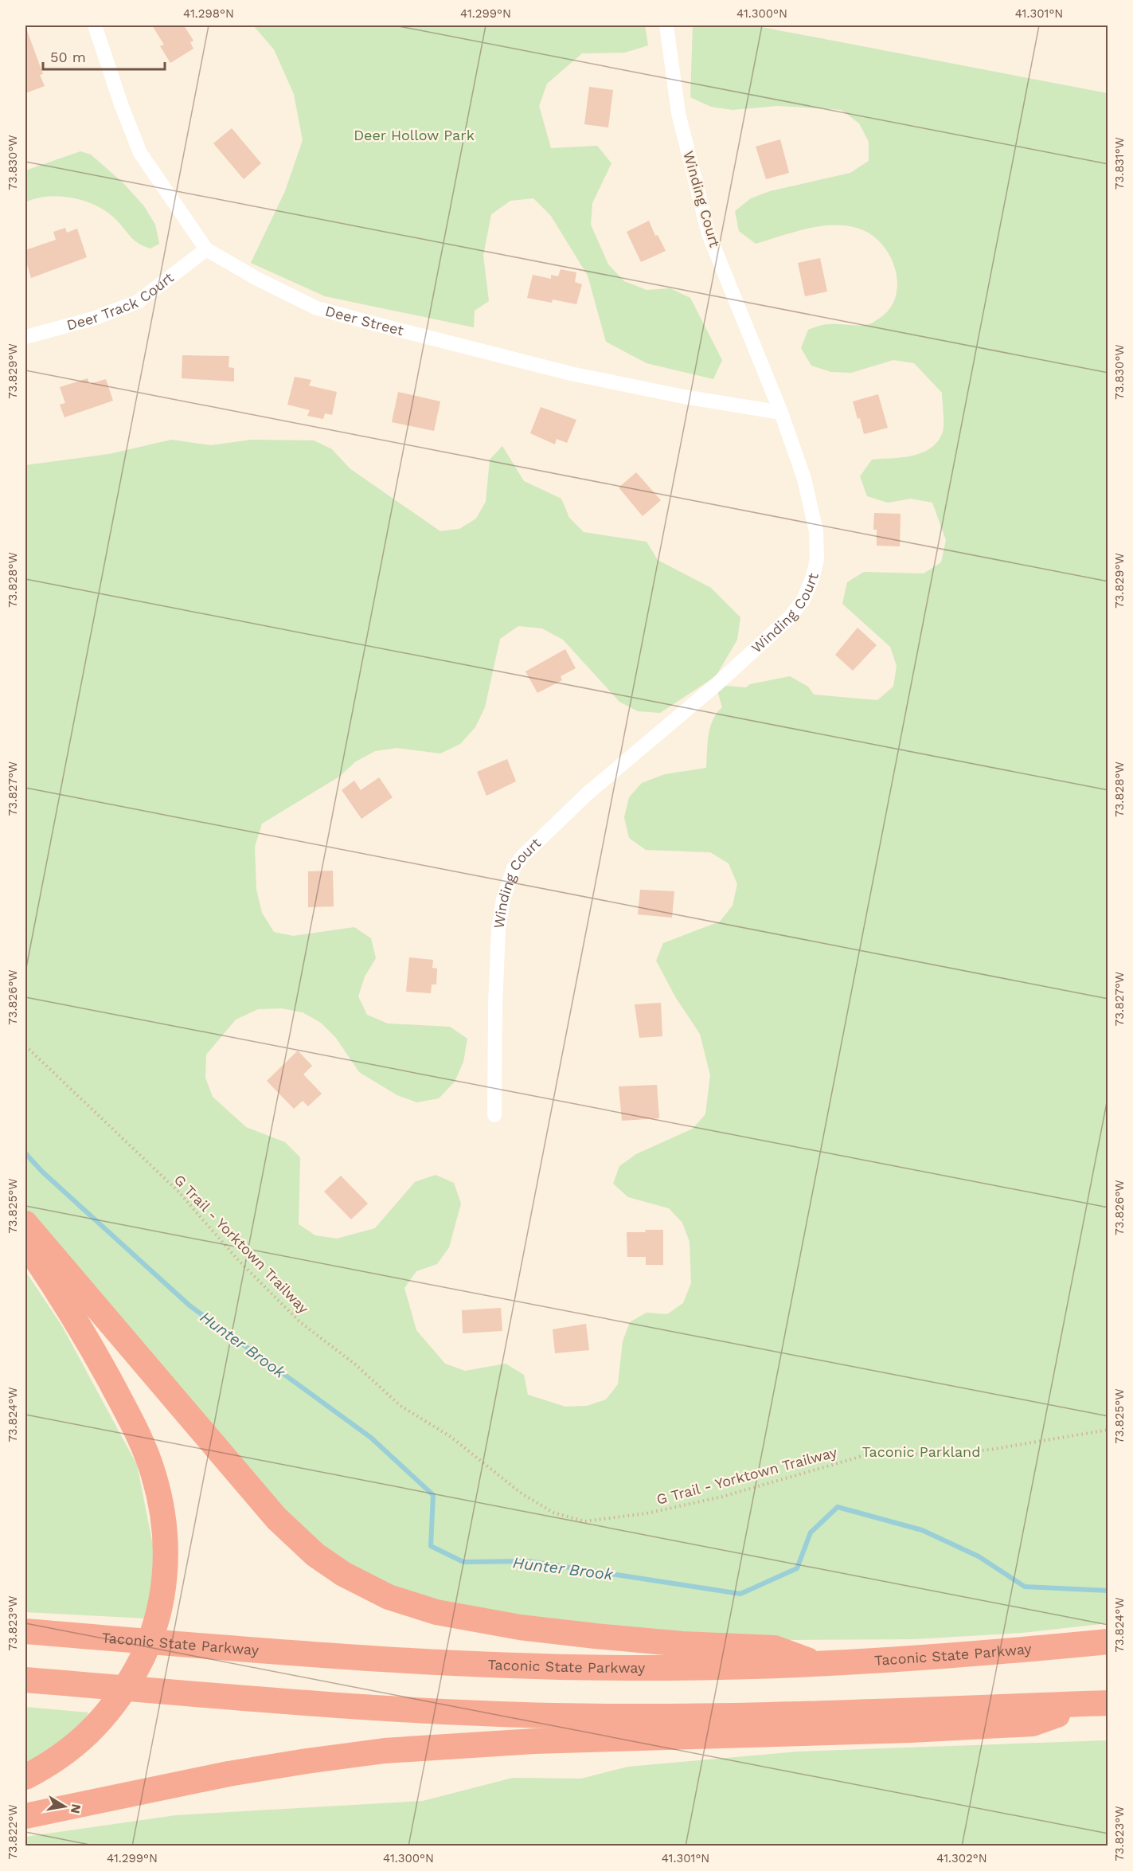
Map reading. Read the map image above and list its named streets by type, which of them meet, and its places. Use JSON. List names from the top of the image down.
{
  "streets": {
    "highway": ["Taconic State Parkway"],
    "street": ["Winding Court", "Deer Track Court", "Deer Street"],
    "path": ["G Trail - Yorktown Trailway"]
  },
  "crossings": [
    ["Winding Court", "Deer Street"],
    ["Deer Track Court", "Deer Street"]
  ],
  "water": ["Hunter Brook"],
  "parks": ["Deer Hollow Park", "Taconic Parkland"],
  "scale_bar": "50 m",
  "north": "right",
  "coordinates": [
    "41.298°N",
    "41.299°N",
    "41.300°N",
    "41.301°N",
    "73.830°W",
    "73.831°W",
    "73.829°W",
    "73.828°W",
    "73.827°W",
    "73.826°W",
    "73.825°W",
    "73.824°W",
    "73.823°W",
    "73.822°W",
    "41.302°N"
  ]
}
